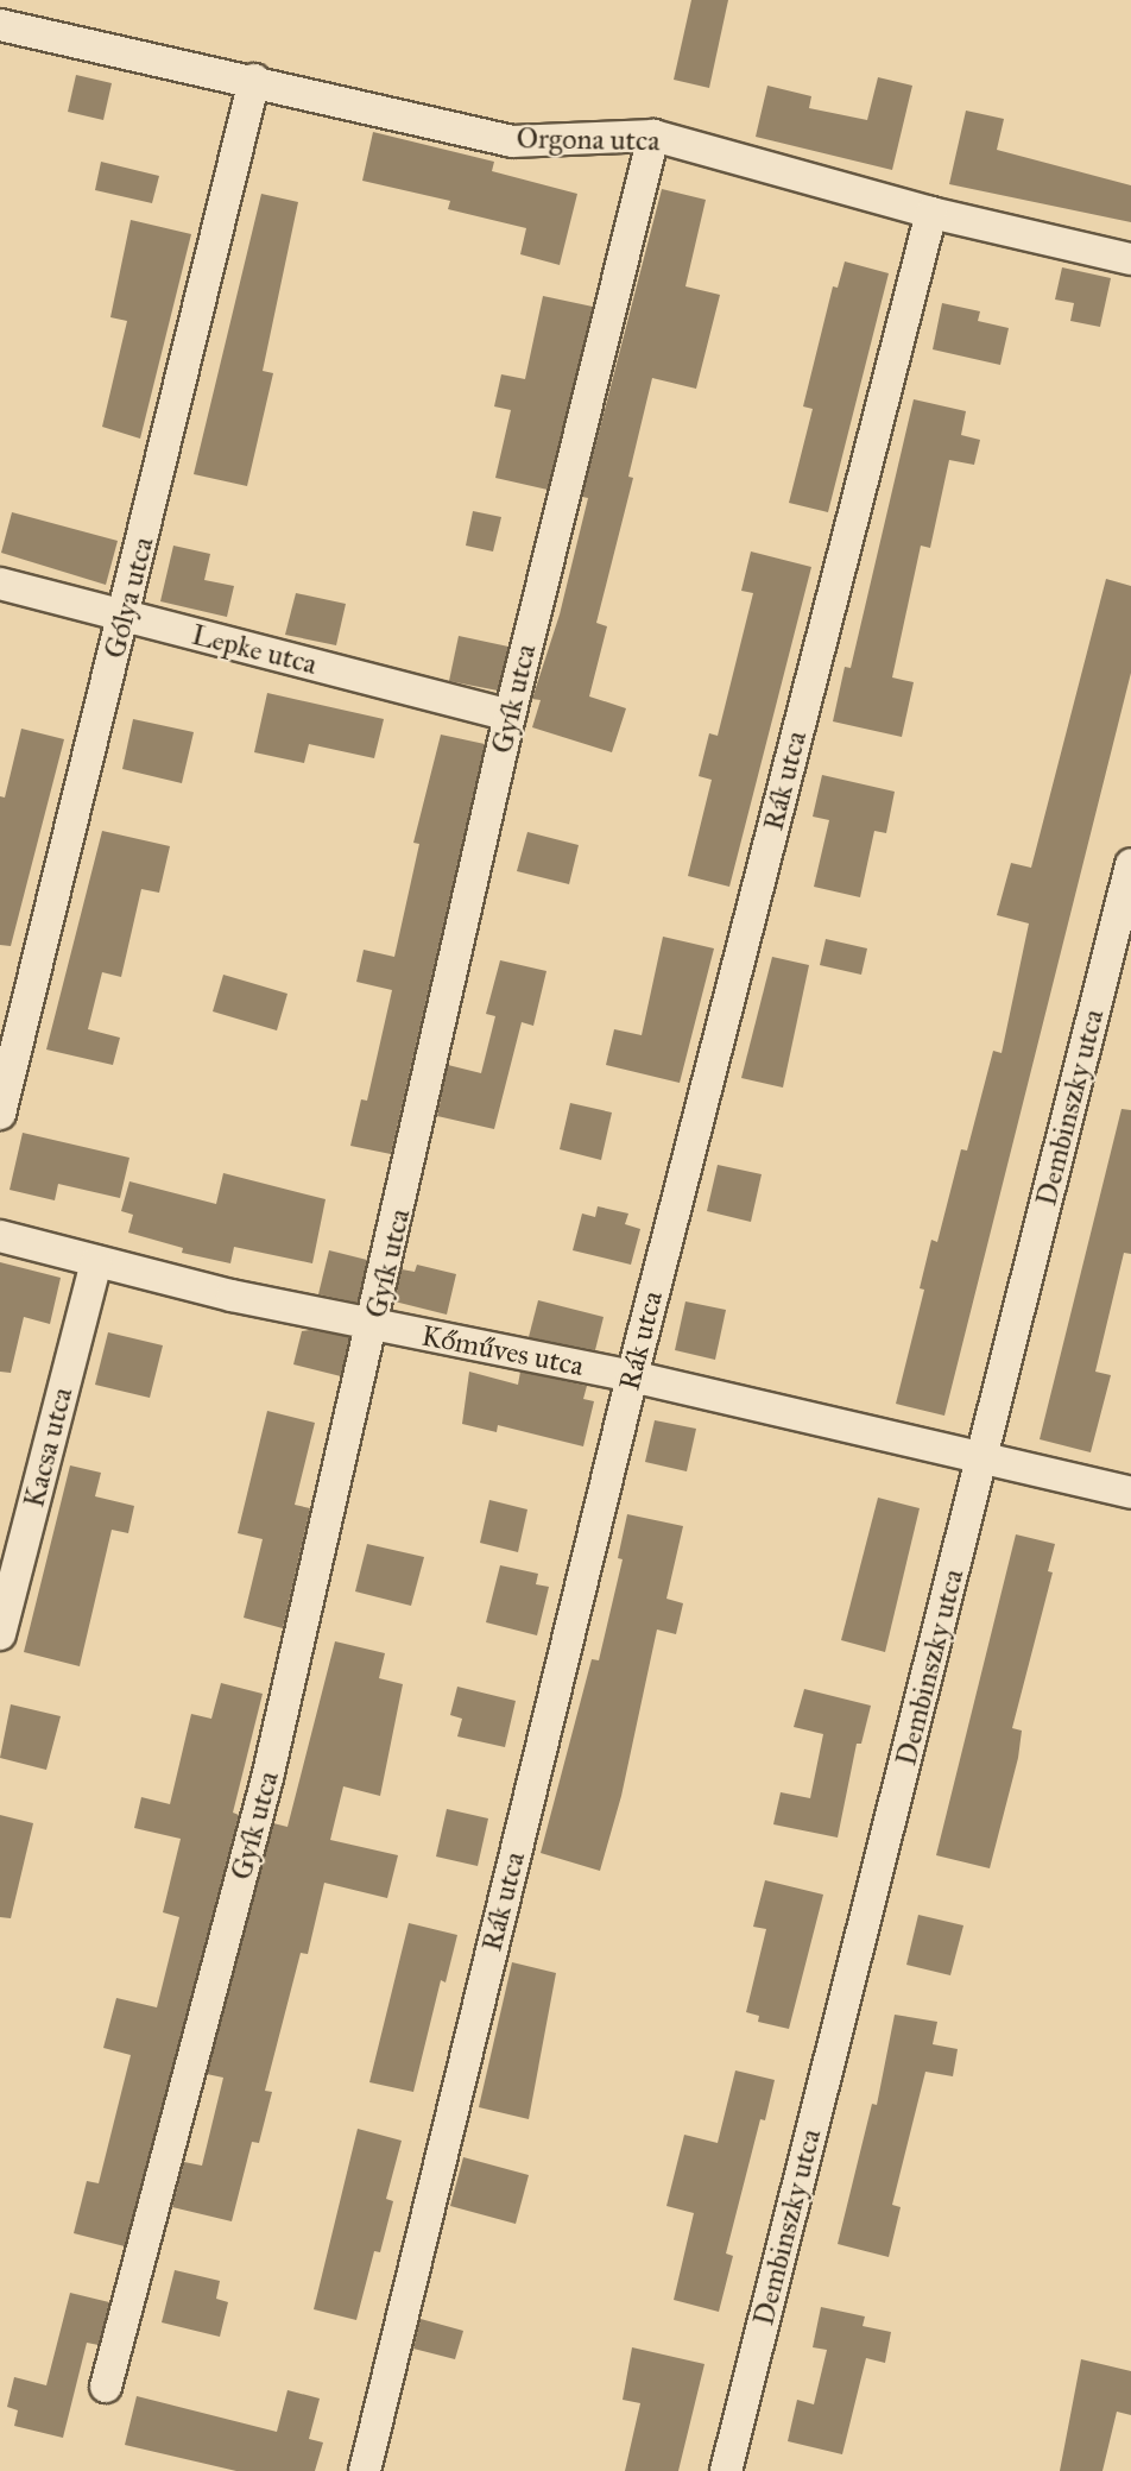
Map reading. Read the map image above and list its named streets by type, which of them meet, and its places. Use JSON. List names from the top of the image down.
{
  "streets": {
    "street": [
      "Orgona utca",
      "Gólya utca",
      "Lepke utca",
      "Gyík utca",
      "Rák utca",
      "Dembinszky utca",
      "Kőműves utca",
      "Kacsa utca"
    ]
  },
  "crossings": [
    ["Orgona utca", "Gólya utca"],
    ["Orgona utca", "Gyík utca"],
    ["Orgona utca", "Rák utca"],
    ["Gólya utca", "Lepke utca"],
    ["Lepke utca", "Gyík utca"],
    ["Gyík utca", "Kőműves utca"],
    ["Rák utca", "Kőműves utca"],
    ["Dembinszky utca", "Kőműves utca"],
    ["Kőműves utca", "Kacsa utca"]
  ]
}
